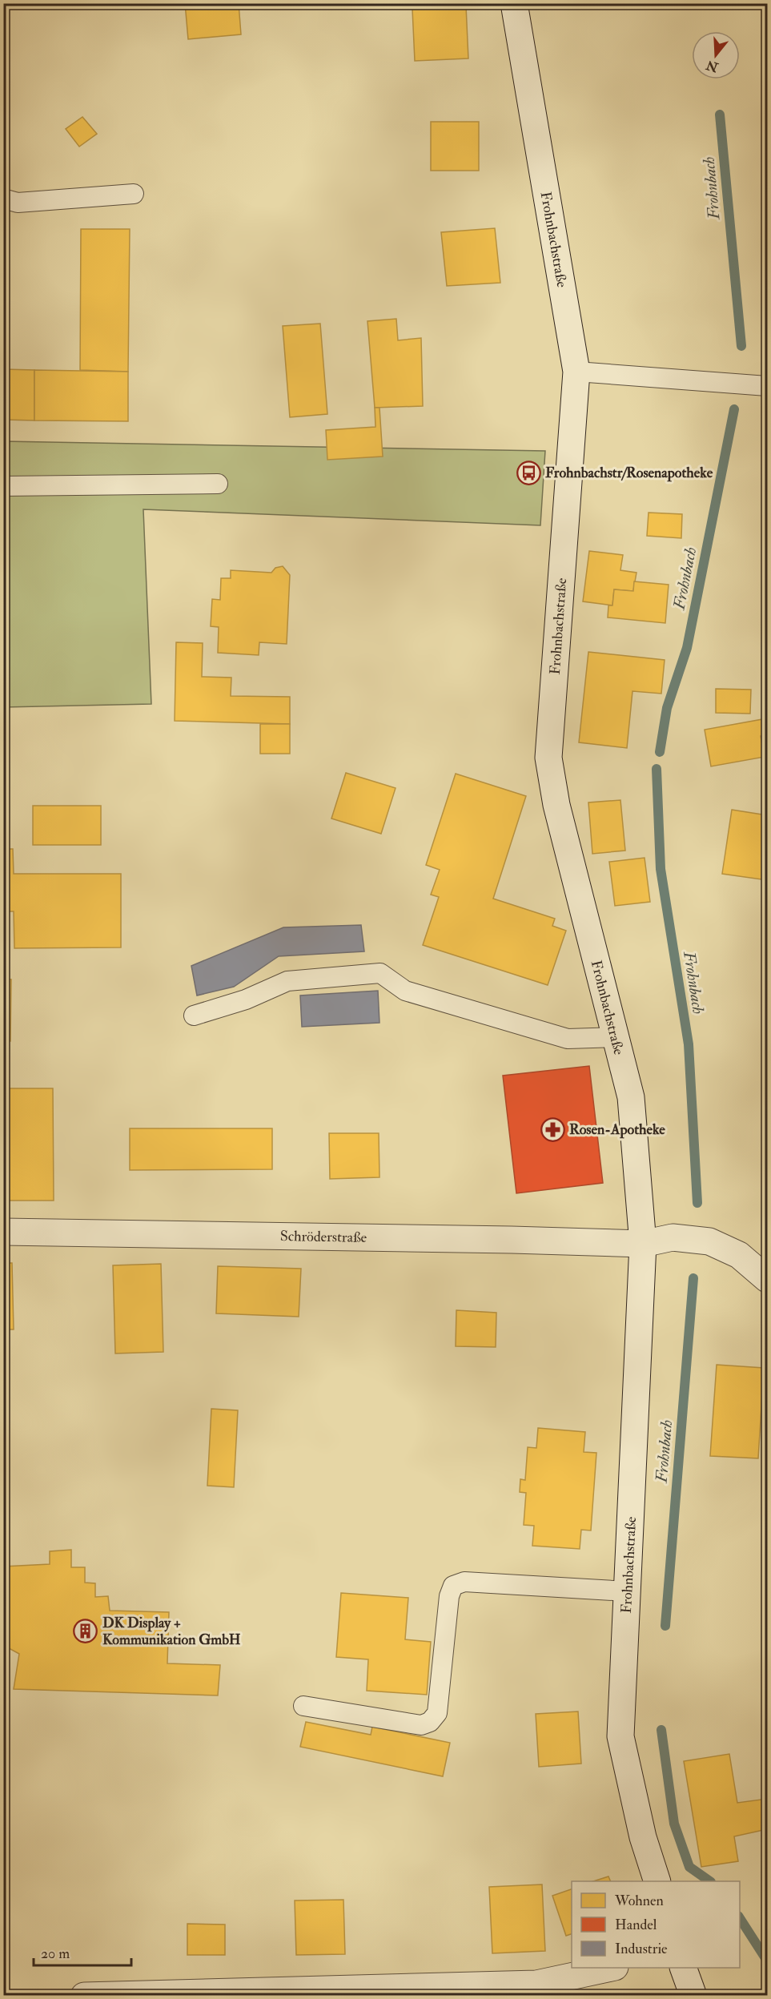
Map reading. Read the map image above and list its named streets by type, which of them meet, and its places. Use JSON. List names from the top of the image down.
{
  "streets": {
    "street": ["Frohnbachstraße", "Schröderstraße"]
  },
  "crossings": [
    ["Frohnbachstraße", "Schröderstraße"]
  ],
  "water": ["Frohnbach"],
  "places": {
    "bus stop": ["Frohnbachstr/Rosenapotheke"],
    "pharmacy": ["Rosen-Apotheke"],
    "building": ["DK Display + Kommunikation GmbH"]
  },
  "legend": ["Wohnen", "Handel", "Industrie"],
  "scale_bar": "20 m",
  "north": "bottom"
}
